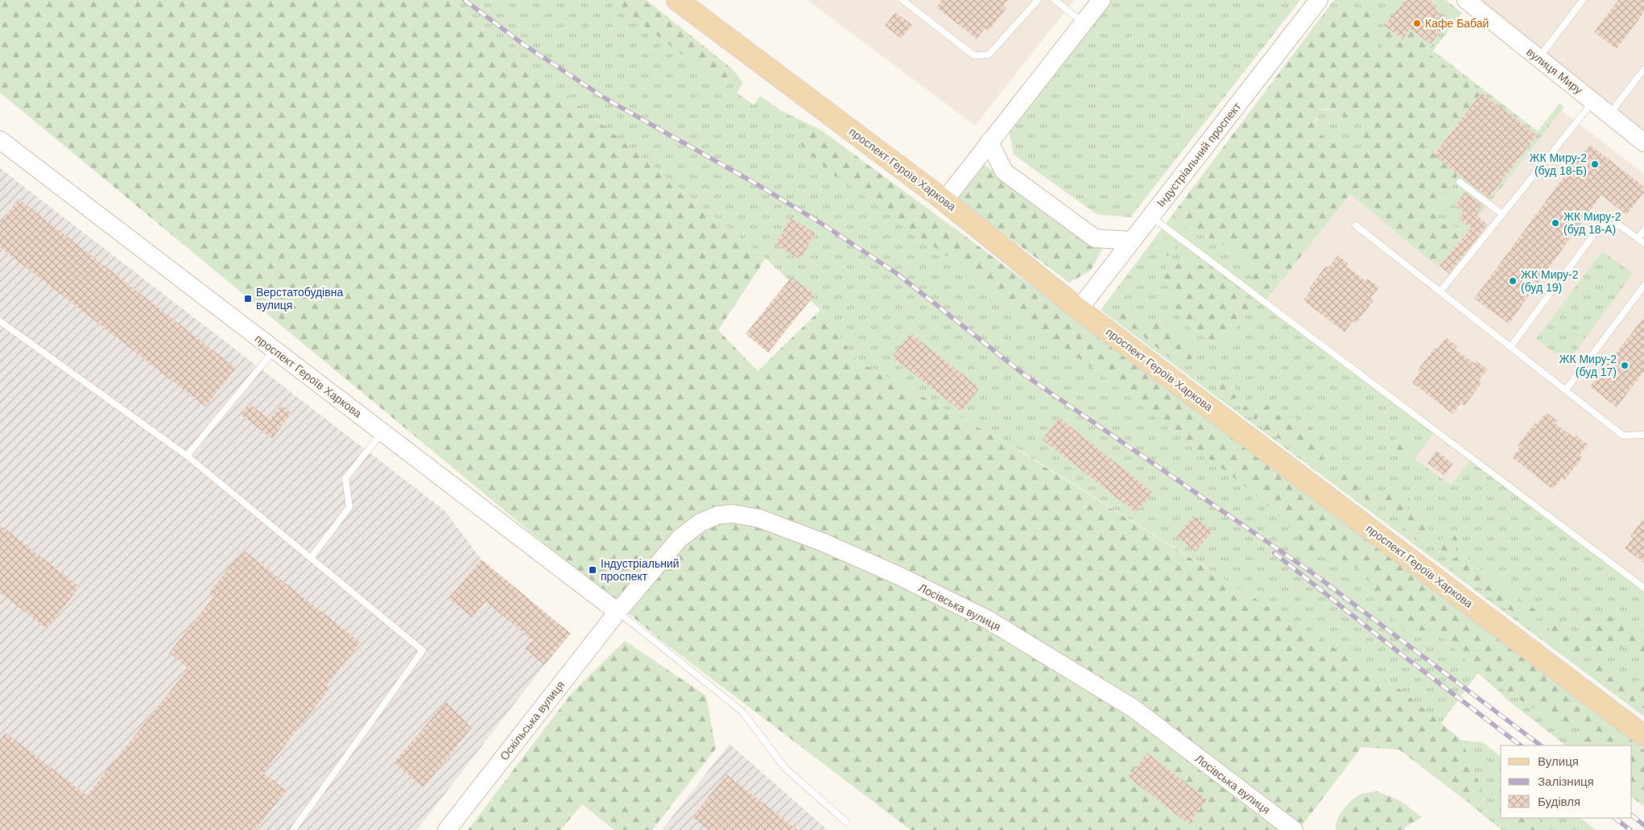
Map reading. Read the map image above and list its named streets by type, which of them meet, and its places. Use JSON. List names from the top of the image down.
{
  "streets": {
    "main road": ["проспект Героїв Харкова"],
    "street": [
      "вулиця Миру",
      "Індустріальний проспект",
      "Лосівська вулиця",
      "Оскільська вулиця"
    ]
  },
  "crossings": [
    ["Індустріальний проспект", "проспект Героїв Харкова"],
    ["проспект Героїв Харкова", "Лосівська вулиця"],
    ["проспект Героїв Харкова", "Оскільська вулиця"],
    ["Лосівська вулиця", "Оскільська вулиця"]
  ],
  "places": {
    "other": [
      "Кафе Бабай",
      "ЖК Миру-2 (буд 18-Б)",
      "ЖК Миру-2 (буд 18-А)",
      "ЖК Миру-2 (буд 19)",
      "ЖК Миру-2 (буд 17)"
    ],
    "transit": ["Верстатобудівна вулиця", "Індустріальний проспект"]
  },
  "legend": ["Вулиця", "Залізниця", "Будівля"]
}
